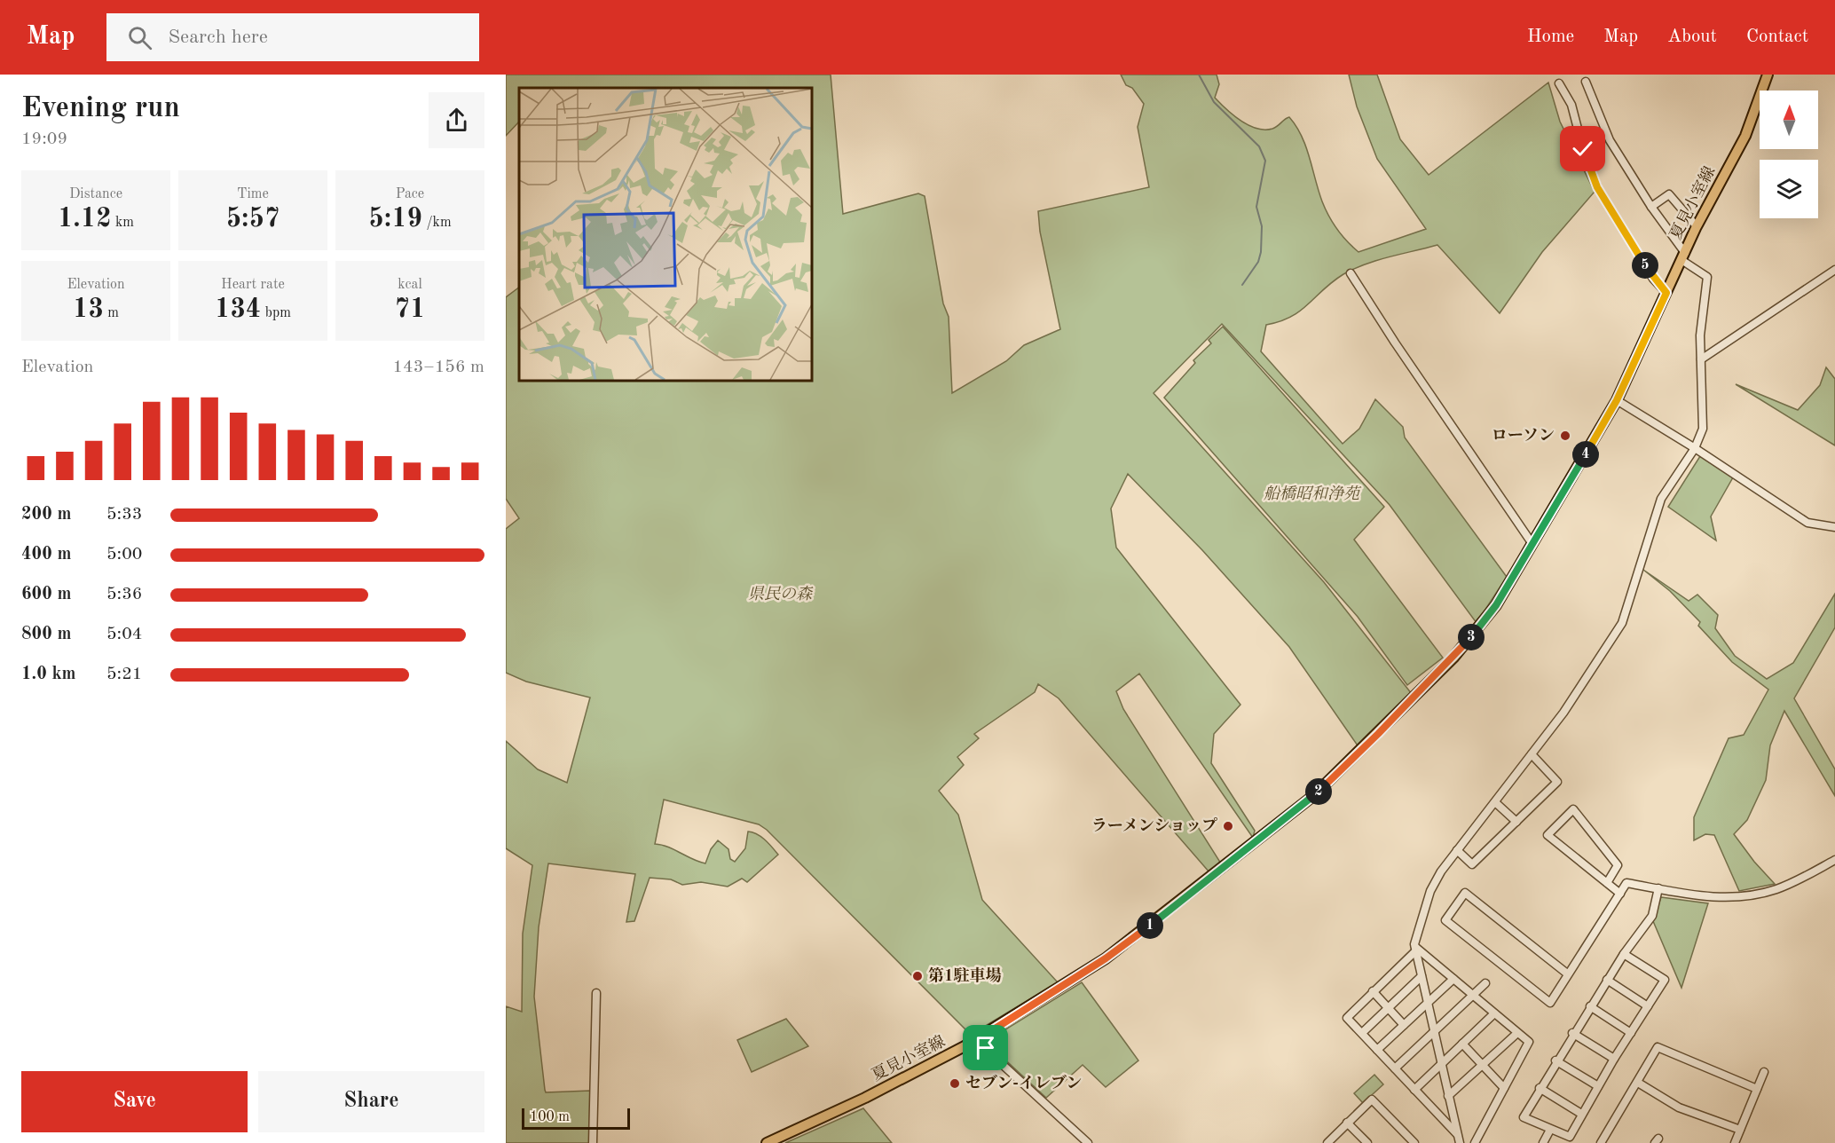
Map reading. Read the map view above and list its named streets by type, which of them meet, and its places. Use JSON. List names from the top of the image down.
{
  "streets": {
    "main road": ["夏見小室線"]
  },
  "parks": ["船橋昭和浄苑", "県民の森"],
  "places": [
    "ローソン",
    "ラーメンショップ",
    "第1駐車場",
    "セブン-イレブン"
  ],
  "scale_bar": "100 m",
  "north": "top",
  "page": {
    "header": "Map",
    "search": "Search here",
    "nav": [
      "Home",
      "Map",
      "About",
      "Contact"
    ],
    "heading": ["Evening run", "19:09"],
    "stats": [
      ["Distance", "1.12 km"],
      ["Time", "5:57"],
      ["Pace", "5:19 /km"],
      ["Elevation", "13 m"],
      ["Heart rate", "134 bpm"],
      ["kcal", "71"]
    ],
    "pins": [
      "5",
      "4",
      "3",
      "2",
      "1"
    ],
    "chart": ["Elevation", "143–156 m"],
    "list": [
      {
        "name": "200 m",
        "note": "5:33"
      },
      {
        "name": "400 m",
        "note": "5:00"
      },
      {
        "name": "600 m",
        "note": "5:36"
      },
      {
        "name": "800 m",
        "note": "5:04"
      },
      {
        "name": "1.0 km",
        "note": "5:21"
      }
    ],
    "buttons": ["Save", "Share"],
    "scale": "100 m"
  }
}
